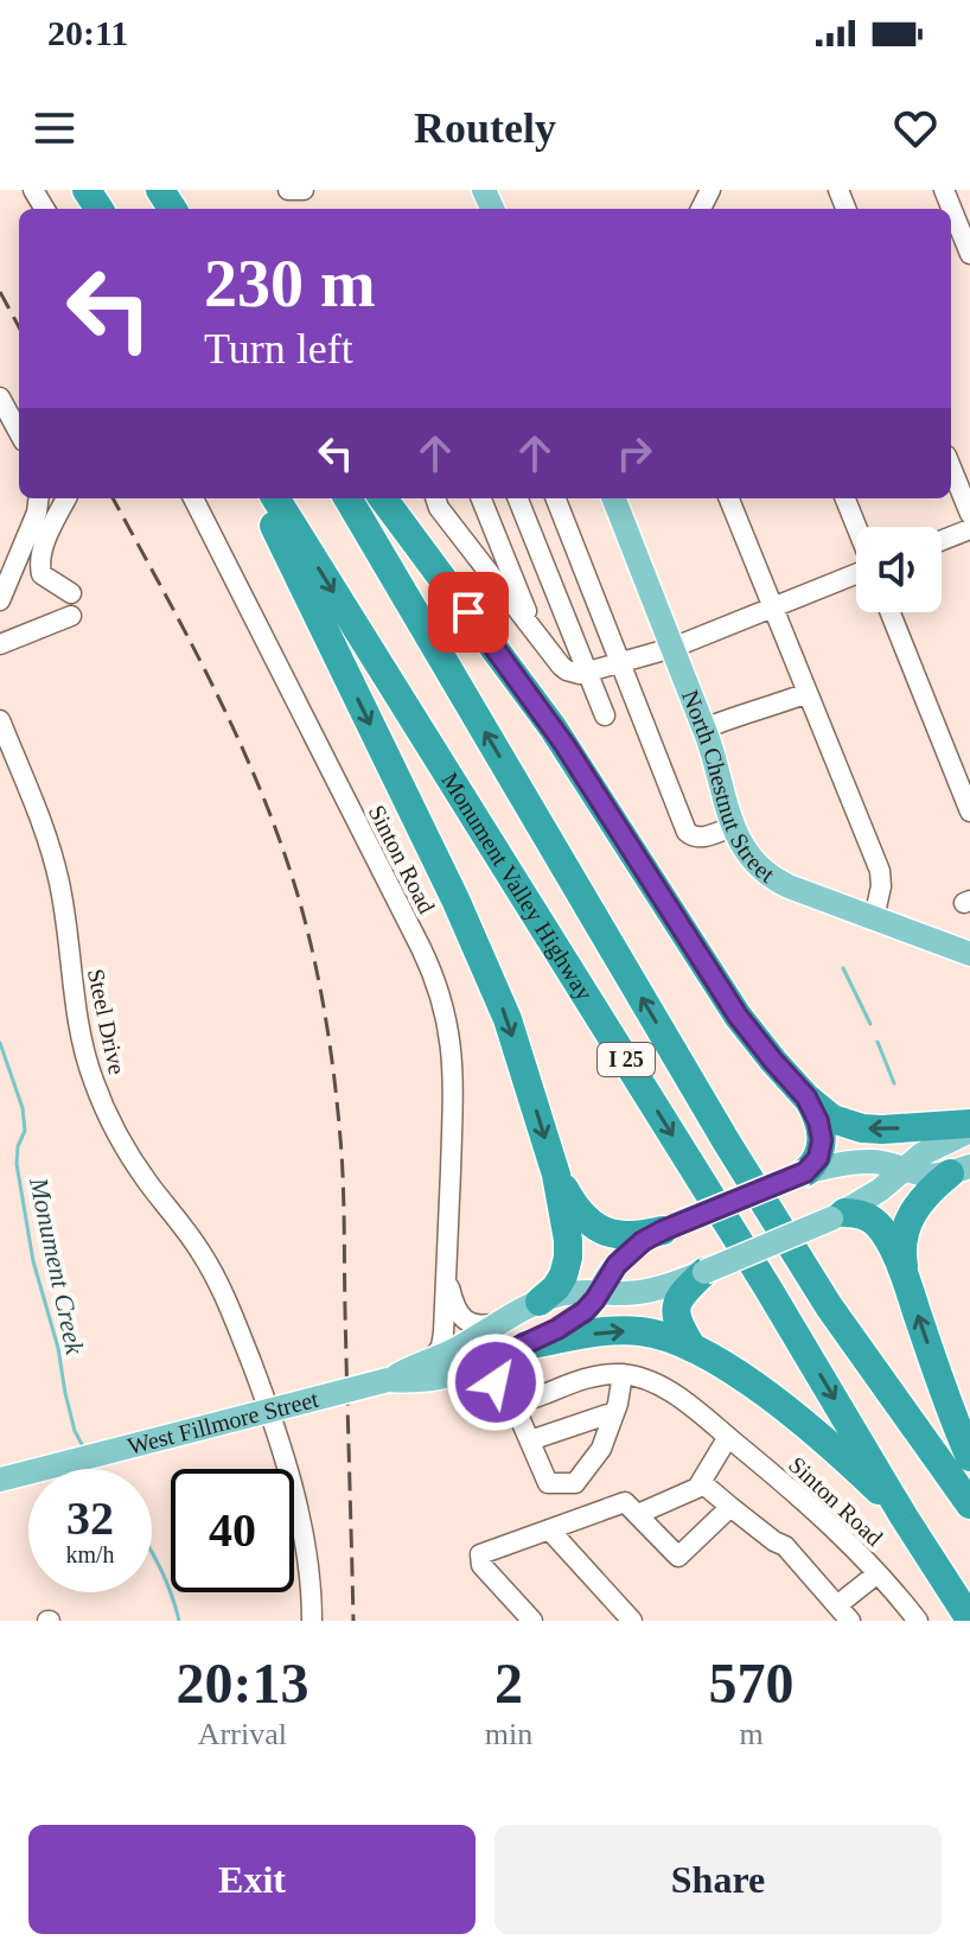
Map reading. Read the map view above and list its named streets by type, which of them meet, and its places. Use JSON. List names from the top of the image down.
{
  "streets": {
    "highway": ["Monument Valley Highway", "I 25"],
    "main road": ["North Chestnut Street", "West Fillmore Street"],
    "street": ["Sinton Road", "Steel Drive"]
  },
  "crossings": [
    ["Sinton Road", "West Fillmore Street"],
    ["Steel Drive", "West Fillmore Street"]
  ],
  "water": ["Monument Creek"],
  "page": {
    "status": "20:11",
    "header": "Routely",
    "turn": ["230 m", "Turn left"],
    "speed": "32 km/h",
    "limit": "40",
    "eta": [
      "20:13",
      "Arrival",
      "2",
      "min",
      "570",
      "m"
    ],
    "buttons": ["Exit", "Share"]
  }
}
